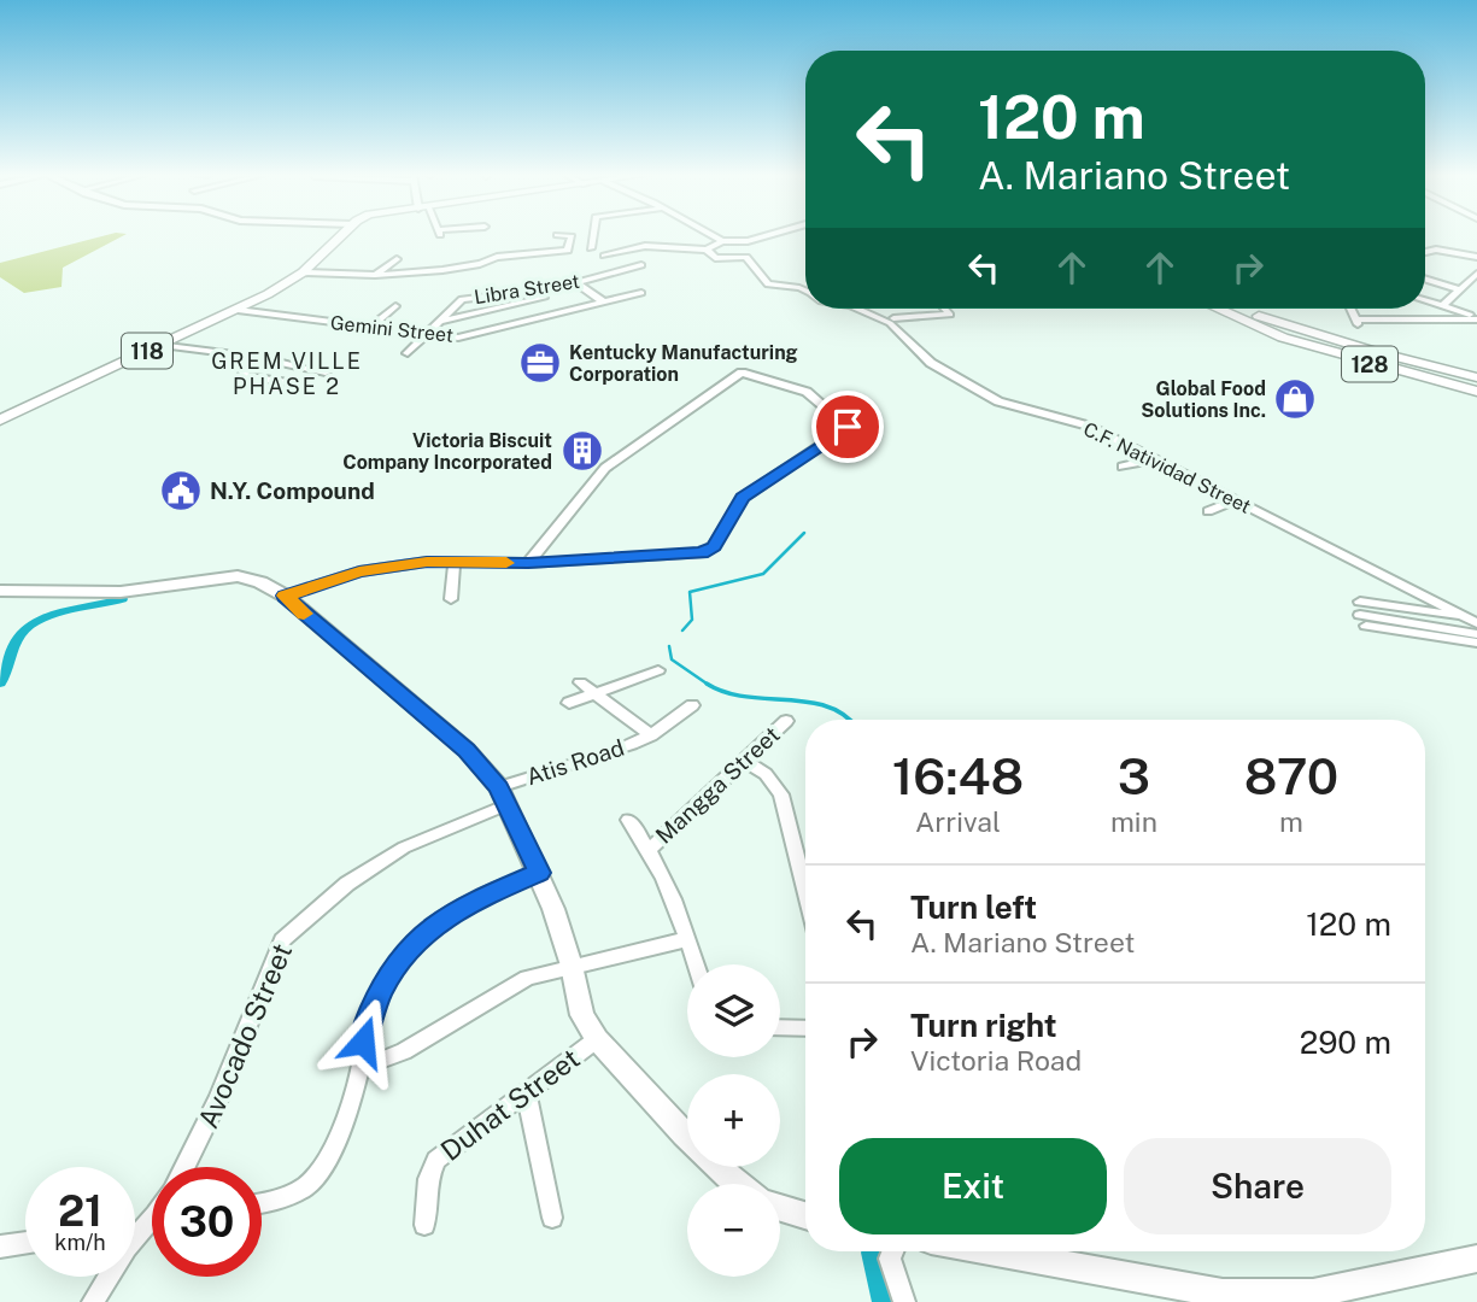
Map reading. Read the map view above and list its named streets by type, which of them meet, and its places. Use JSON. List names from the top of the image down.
{
  "streets": {
    "main road": ["118", "128"],
    "street": [
      "Libra Street",
      "Gemini Street",
      "C.F. Natividad Street",
      "Atis Road",
      "Mangga Street",
      "Avocado Street",
      "Duhat Street"
    ]
  },
  "crossings": [
    ["Libra Street", "Gemini Street"],
    ["Gemini Street", "118"],
    ["Atis Road", "Avocado Street"]
  ],
  "districts": ["GREM VILLE PHASE 2"],
  "places": {
    "office": ["Kentucky Manufacturing Corporation"],
    "shop": ["Global Food Solutions Inc."],
    "building": ["Victoria Biscuit Company Incorporated"],
    "public building": ["N.Y. Compound"]
  },
  "page": {
    "turn": ["120 m", "A. Mariano Street"],
    "eta": [
      "16:48",
      "Arrival",
      "3",
      "min",
      "870",
      "m"
    ],
    "list": [
      {
        "name": "Turn left",
        "note": "A. Mariano Street",
        "value": "120 m"
      },
      {
        "name": "Turn right",
        "note": "Victoria Road",
        "value": "290 m"
      }
    ],
    "map_buttons": ["+", "−"],
    "buttons": ["Exit", "Share"],
    "speed": "21 km/h",
    "limit": "30"
  }
}
